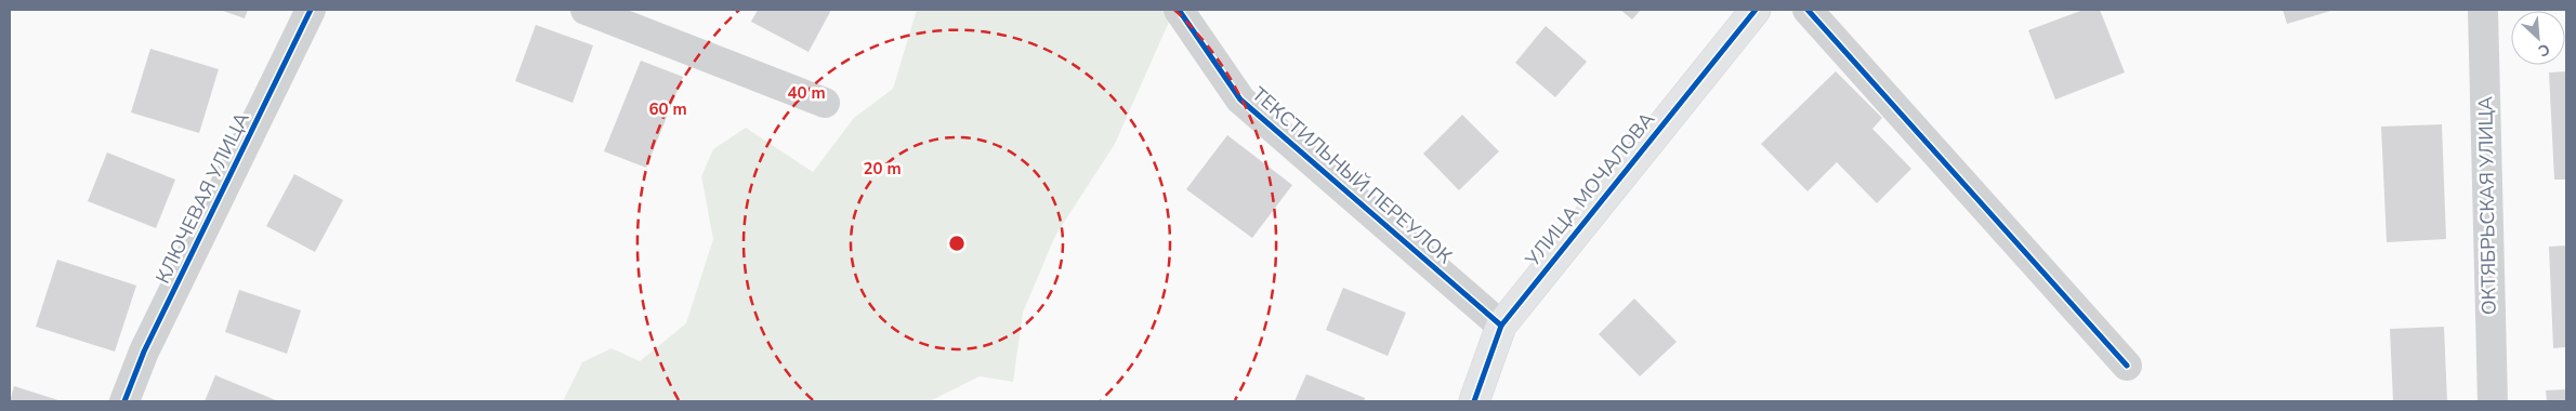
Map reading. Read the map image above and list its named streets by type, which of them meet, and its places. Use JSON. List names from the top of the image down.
{
  "streets": {
    "street": [
      "ТЕКСТИЛЬНЫЙ ПЕРЕУЛОК",
      "УЛИЦА МОЧАЛОВА",
      "КЛЮЧЕВАЯ УЛИЦА",
      "ОКТЯБРЬСКАЯ УЛИЦА"
    ]
  },
  "crossings": [
    ["ТЕКСТИЛЬНЫЙ ПЕРЕУЛОК", "УЛИЦА МОЧАЛОВА"]
  ],
  "north": "bottom right",
  "rings": ["40 m", "60 m", "20 m"]
}
